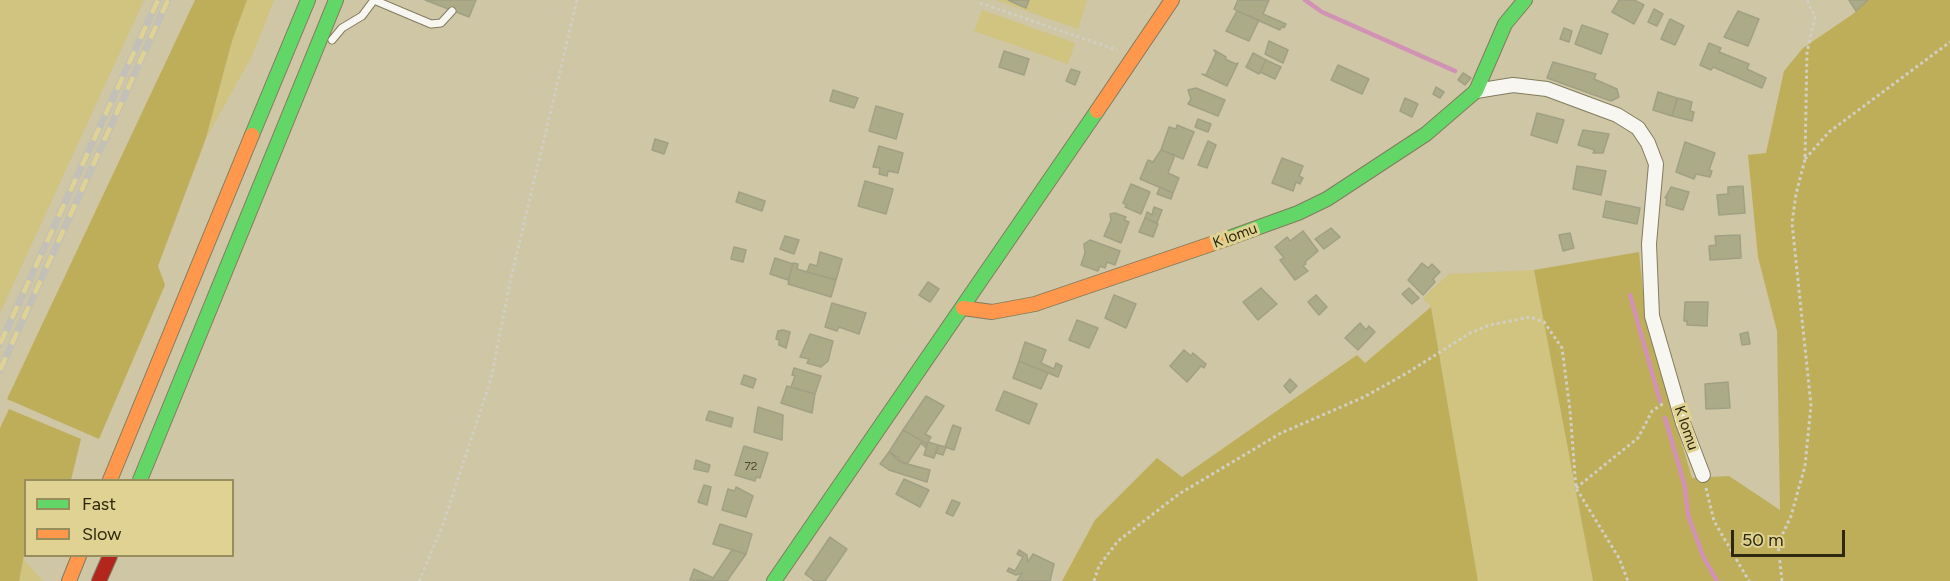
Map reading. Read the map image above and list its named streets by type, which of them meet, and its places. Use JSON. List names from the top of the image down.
{
  "streets": {
    "main road": ["K lomu"]
  },
  "house_numbers": ["72"],
  "legend": ["Fast", "Slow"],
  "scale_bar": "50 m"
}
